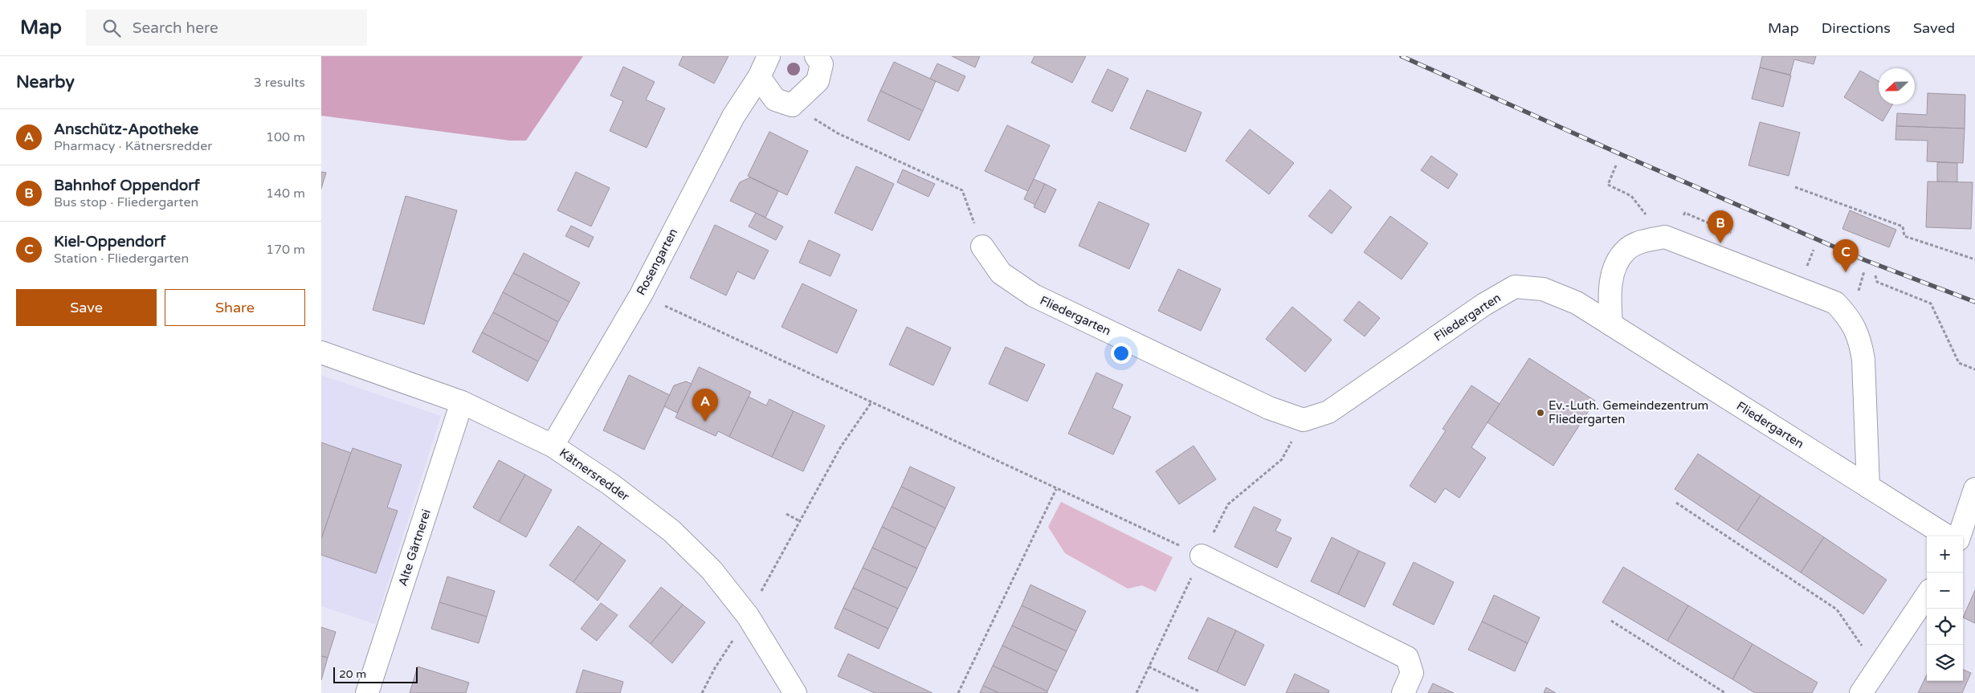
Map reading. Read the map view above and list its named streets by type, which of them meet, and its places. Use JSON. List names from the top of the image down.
{
  "streets": {
    "street": [
      "Rosengarten",
      "Fliedergarten",
      "Kätnersredder",
      "Alte Gärtnerei"
    ]
  },
  "crossings": [
    ["Rosengarten", "Kätnersredder"],
    ["Kätnersredder", "Alte Gärtnerei"]
  ],
  "places": ["Ev.-Luth. Gemeindezentrum Fliedergarten"],
  "scale_bar": "20 m",
  "north": "left",
  "page": {
    "header": "Map",
    "search": "Search here",
    "nav": ["Map", "Directions", "Saved"],
    "heading": ["Nearby", "3 results"],
    "list": [
      {
        "mark": "A",
        "name": "Anschütz-Apotheke",
        "note": "Pharmacy · Kätnersredder",
        "value": "100 m"
      },
      {
        "mark": "B",
        "name": "Bahnhof Oppendorf",
        "note": "Bus stop · Fliedergarten",
        "value": "140 m"
      },
      {
        "mark": "C",
        "name": "Kiel-Oppendorf",
        "note": "Station · Fliedergarten",
        "value": "170 m"
      }
    ],
    "pins": ["B", "C", "A"],
    "buttons": ["Save", "Share"],
    "map_buttons": ["+", "−"],
    "scale": "20 m"
  }
}
